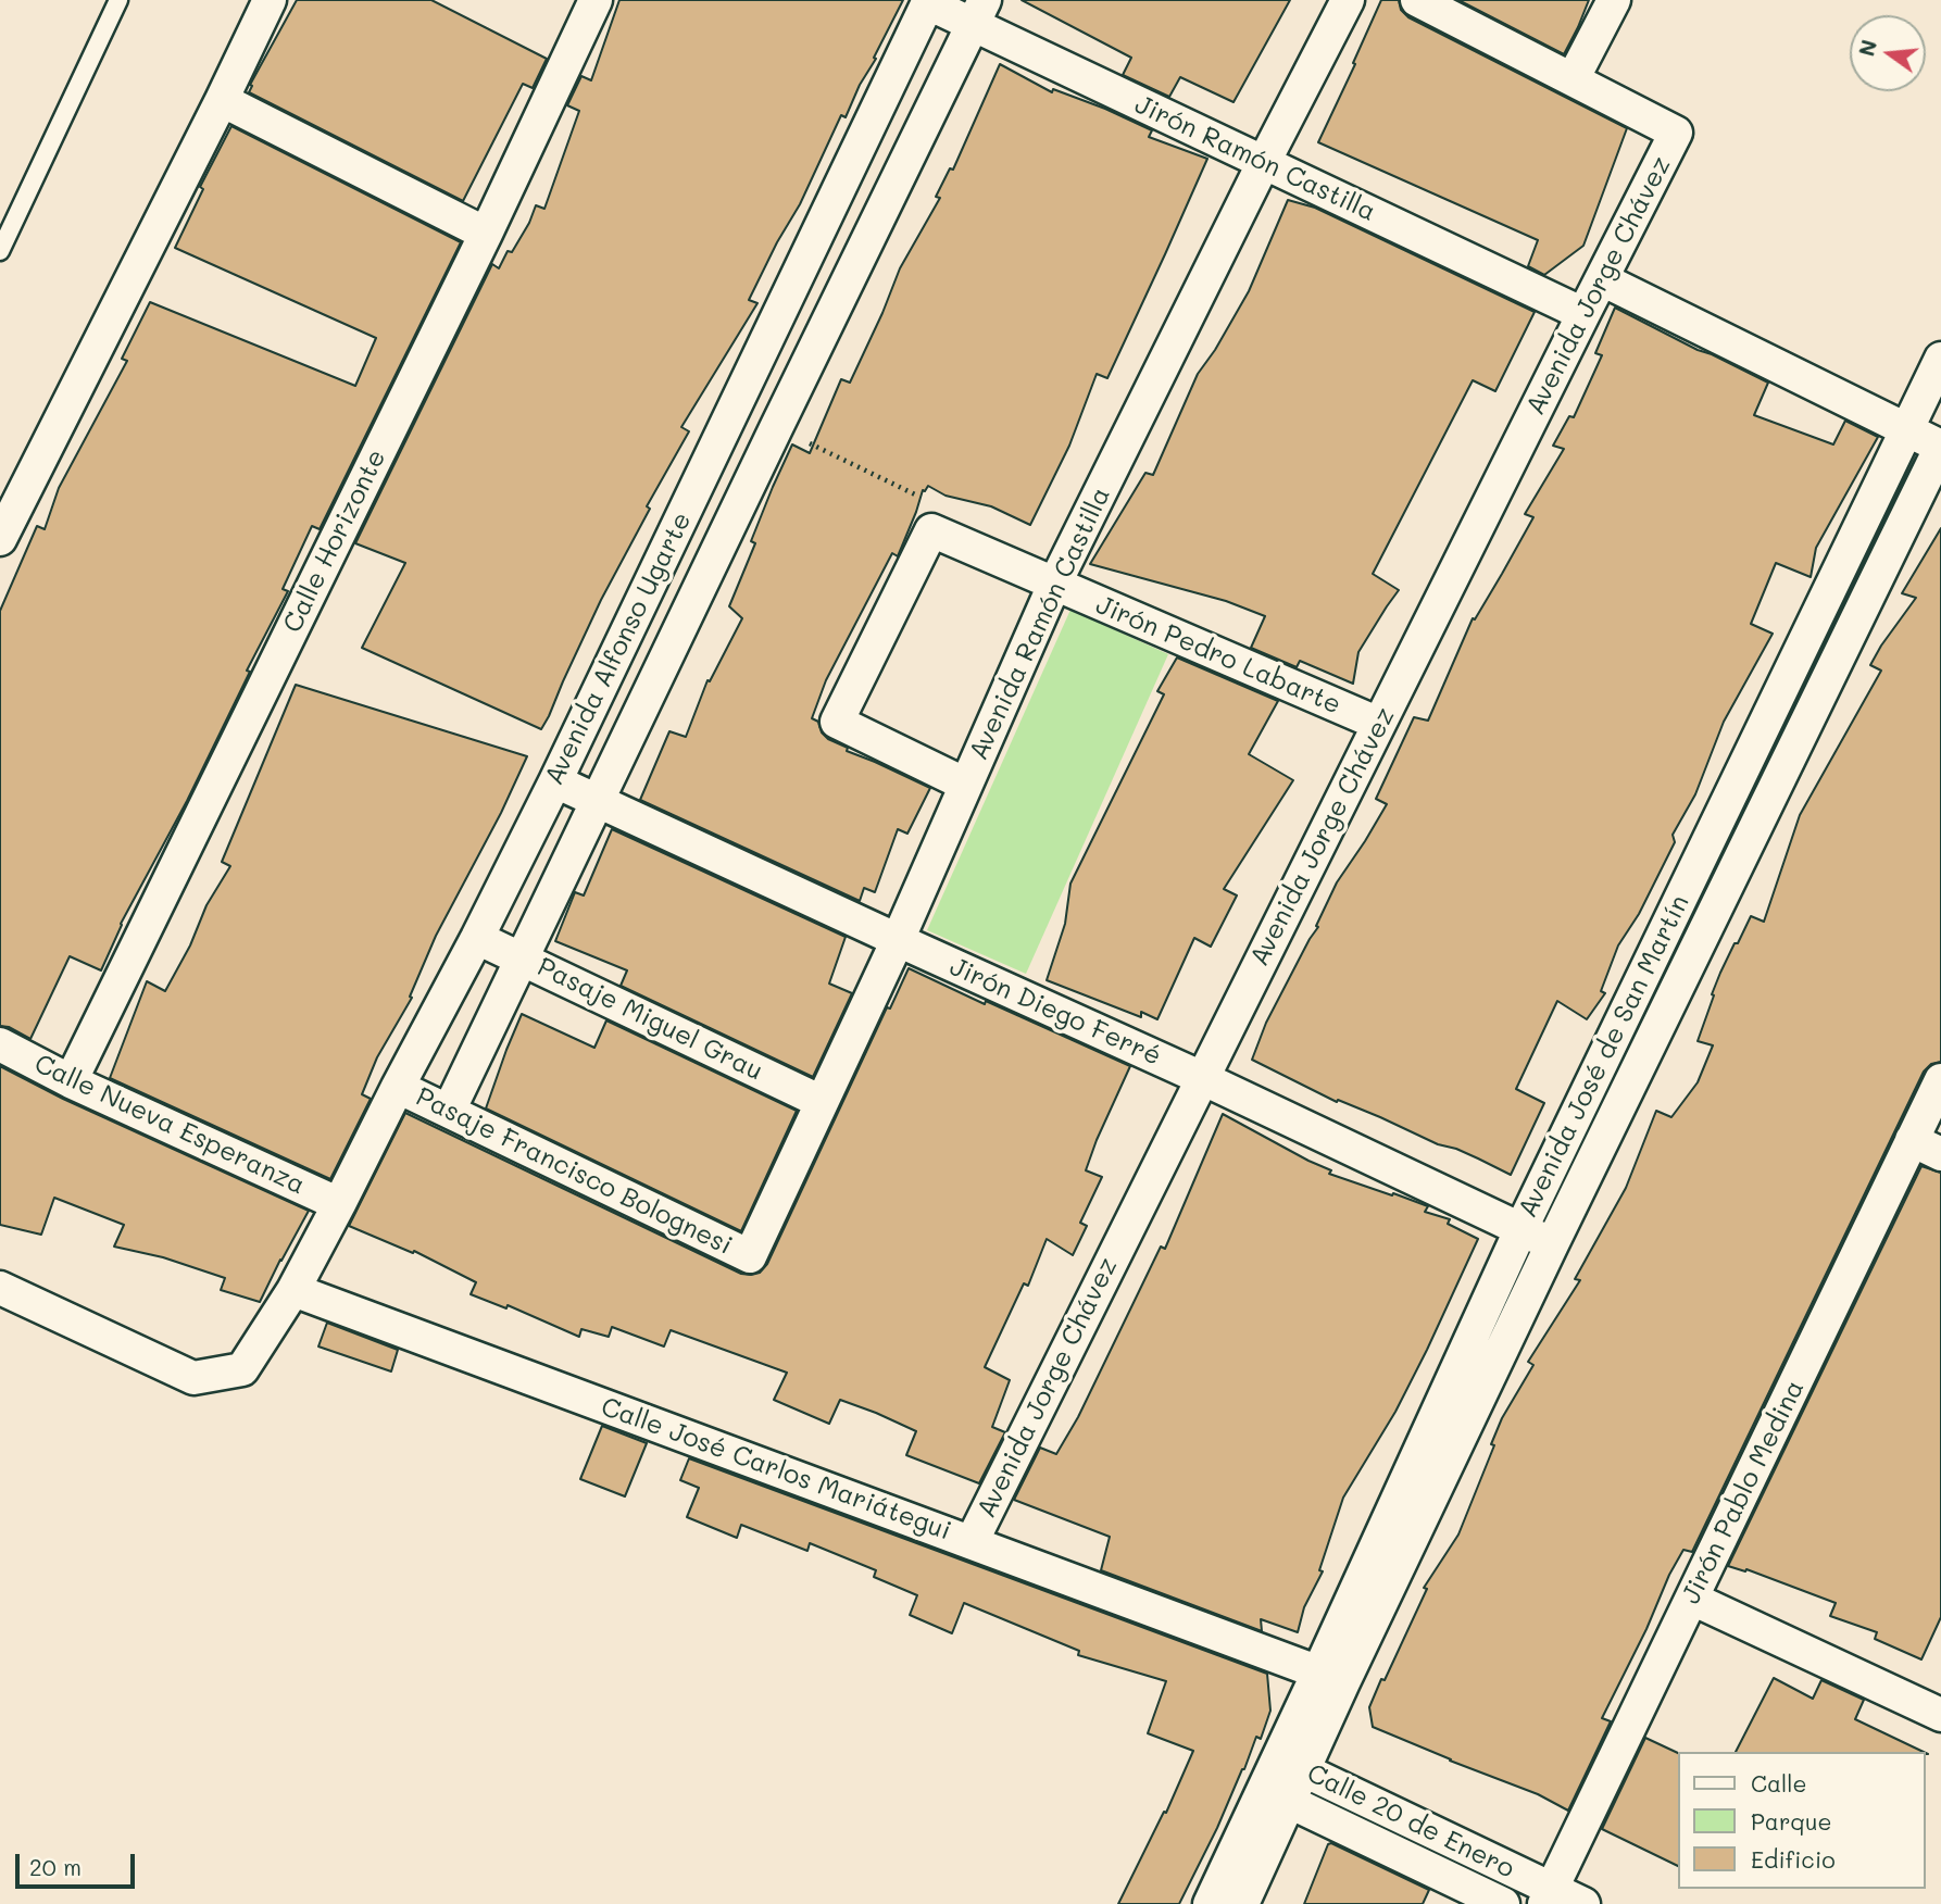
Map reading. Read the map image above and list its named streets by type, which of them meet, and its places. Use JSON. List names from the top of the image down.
{
  "streets": {
    "street": [
      "Jirón Ramón Castilla",
      "Avenida Jorge Chávez",
      "Calle Horizonte",
      "Avenida Ramón Castilla",
      "Avenida Alfonso Ugarte",
      "Jirón Pedro Labarte",
      "Jirón Diego Ferré",
      "Pasaje Miguel Grau",
      "Avenida José de San Martín",
      "Calle Nueva Esperanza",
      "Pasaje Francisco Bolognesi",
      "Calle José Carlos Mariátegui",
      "Jirón Pablo Medina",
      "Calle 20 de Enero"
    ]
  },
  "crossings": [
    ["Jirón Ramón Castilla", "Avenida Jorge Chávez"],
    ["Jirón Ramón Castilla", "Avenida Ramón Castilla"],
    ["Jirón Ramón Castilla", "Avenida Alfonso Ugarte"],
    ["Avenida Jorge Chávez", "Jirón Pedro Labarte"],
    ["Avenida Jorge Chávez", "Jirón Diego Ferré"],
    ["Avenida Jorge Chávez", "Calle José Carlos Mariátegui"],
    ["Calle Horizonte", "Calle Nueva Esperanza"],
    ["Avenida Ramón Castilla", "Jirón Pedro Labarte"],
    ["Avenida Ramón Castilla", "Jirón Diego Ferré"],
    ["Avenida Ramón Castilla", "Pasaje Miguel Grau"],
    ["Avenida Ramón Castilla", "Pasaje Francisco Bolognesi"],
    ["Avenida Alfonso Ugarte", "Jirón Diego Ferré"],
    ["Avenida Alfonso Ugarte", "Pasaje Miguel Grau"],
    ["Avenida Alfonso Ugarte", "Calle Nueva Esperanza"],
    ["Avenida Alfonso Ugarte", "Pasaje Francisco Bolognesi"],
    ["Avenida Alfonso Ugarte", "Calle José Carlos Mariátegui"],
    ["Jirón Diego Ferré", "Avenida José de San Martín"],
    ["Avenida José de San Martín", "Calle José Carlos Mariátegui"],
    ["Avenida José de San Martín", "Calle 20 de Enero"],
    ["Jirón Pablo Medina", "Calle 20 de Enero"]
  ],
  "legend": ["Calle", "Parque", "Edificio"],
  "scale_bar": "20 m",
  "north": "left"
}
